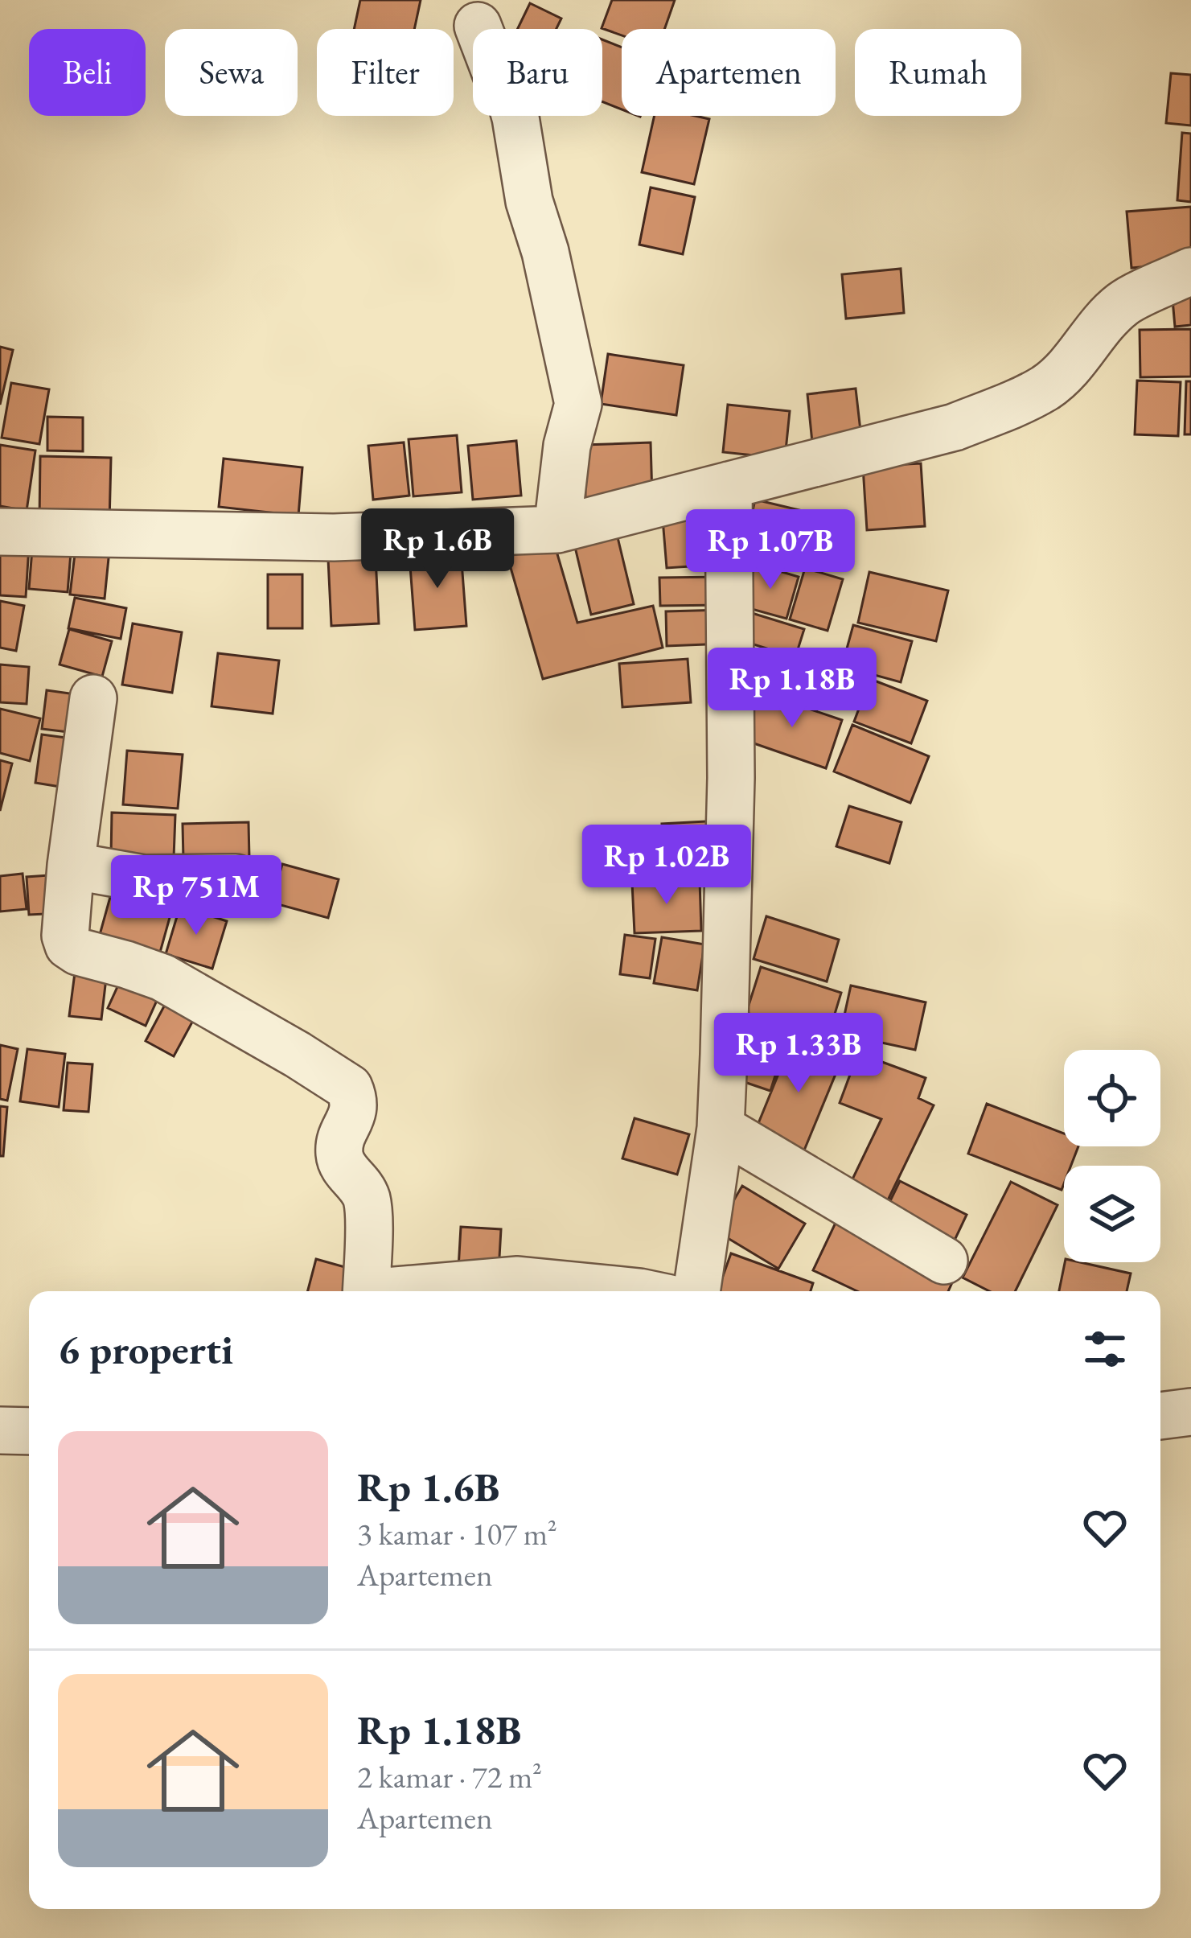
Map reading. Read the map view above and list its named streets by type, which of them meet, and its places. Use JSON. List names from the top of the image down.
{
  "page": {
    "chip": [
      "Beli",
      "Sewa",
      "Filter",
      "Baru",
      "Apartemen",
      "Rumah"
    ],
    "price": [
      "Rp 1.6B",
      "Rp 1.07B",
      "Rp 1.18B",
      "Rp 1.02B",
      "Rp 751M",
      "Rp 1.33B"
    ],
    "heading": "6 properti",
    "list": [
      {
        "name": "Rp 1.6B",
        "note": "3 kamar · 107 m² · Apartemen"
      },
      {
        "name": "Rp 1.18B",
        "note": "2 kamar · 72 m² · Apartemen"
      }
    ]
  }
}
